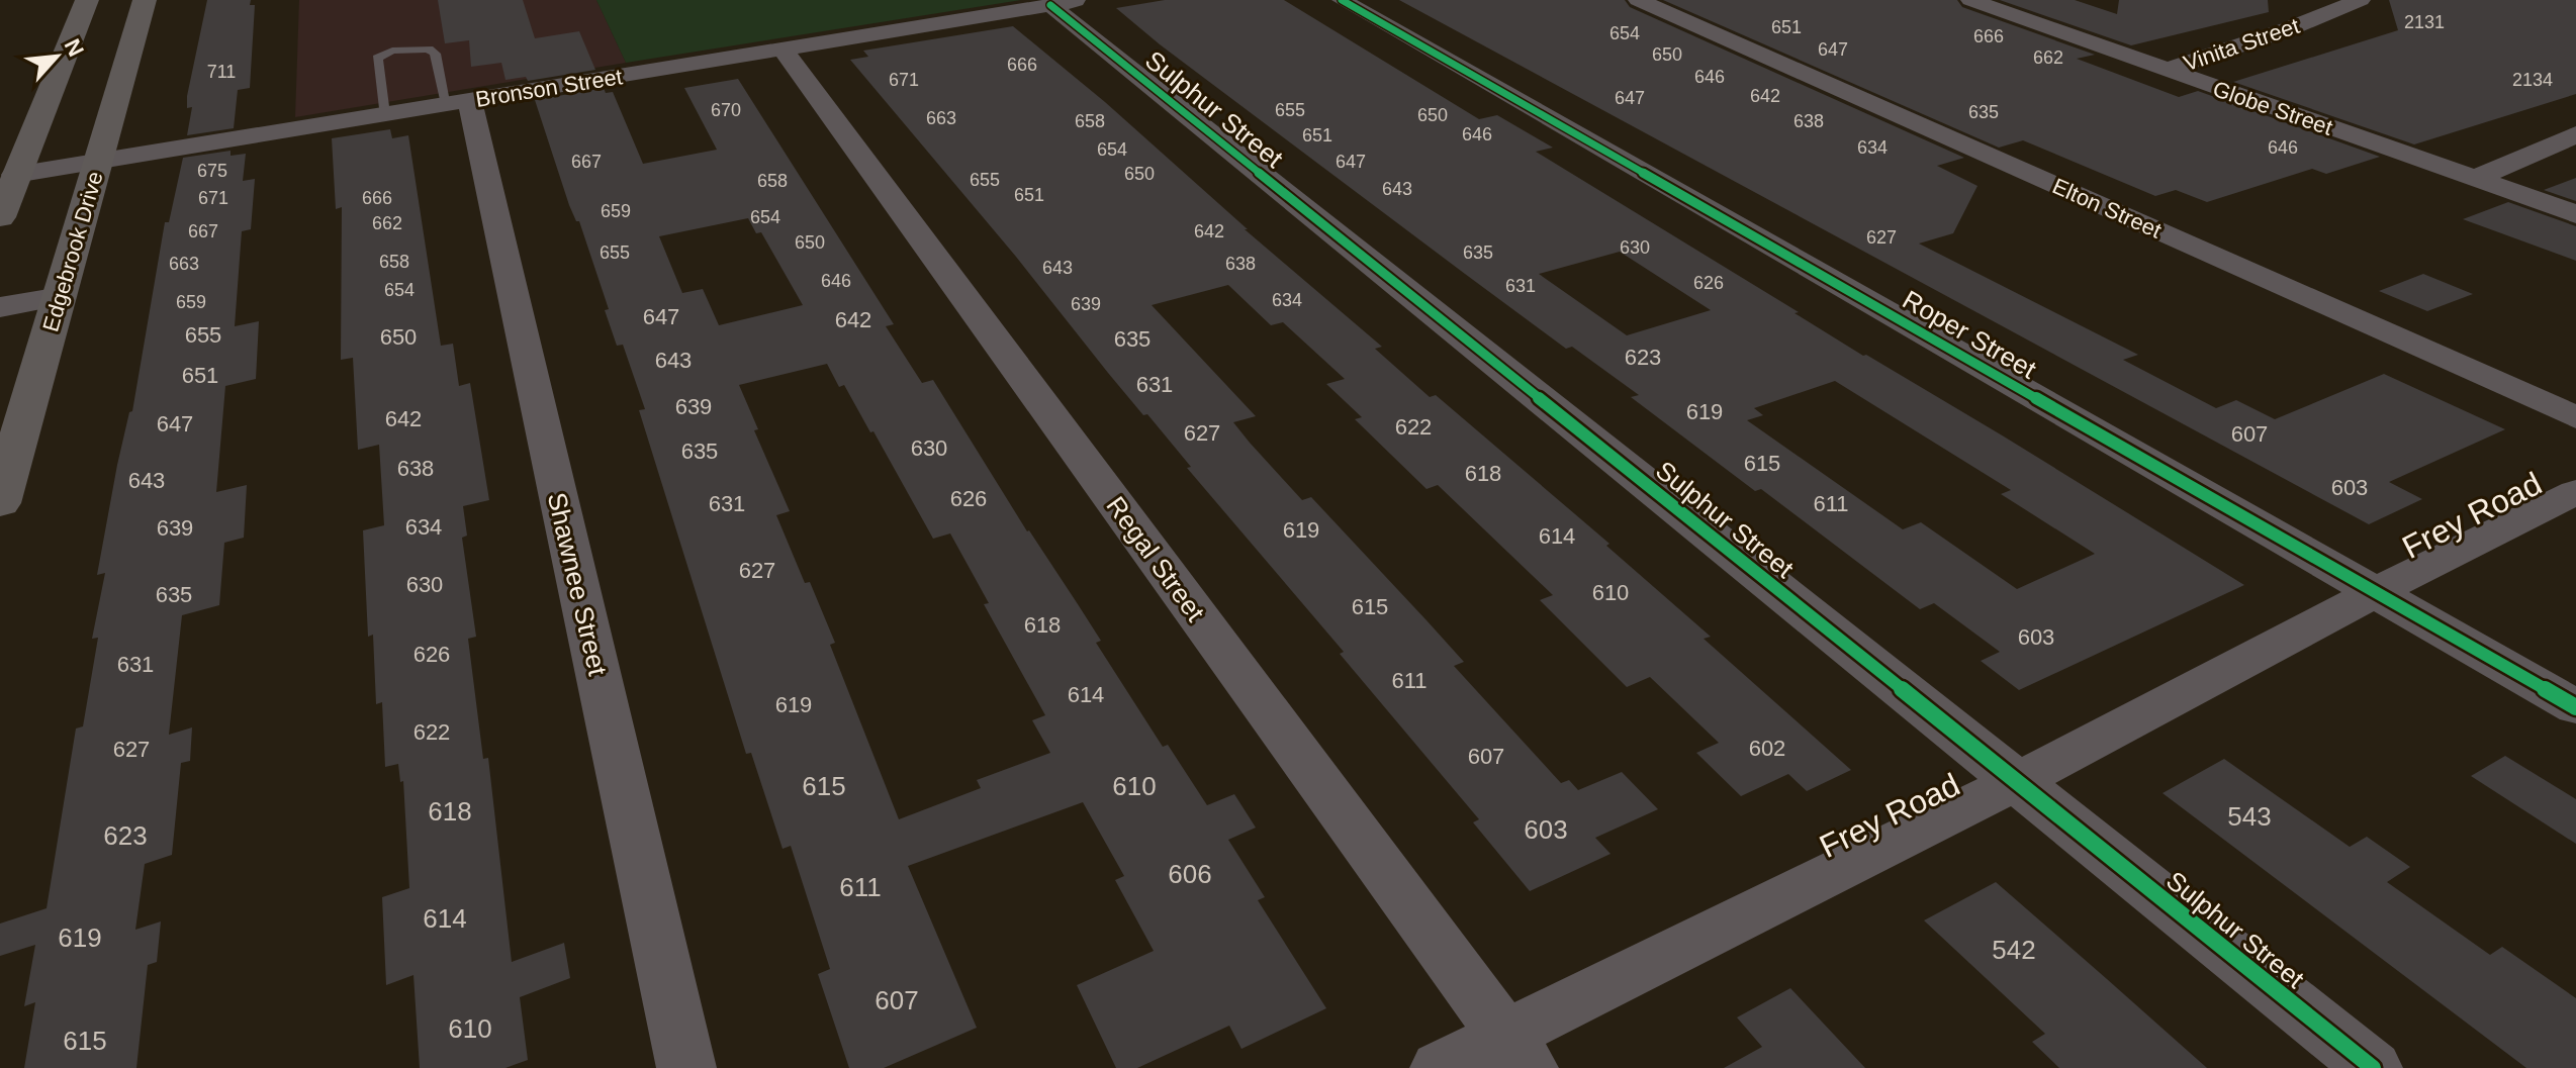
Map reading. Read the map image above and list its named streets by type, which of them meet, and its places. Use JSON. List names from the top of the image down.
{
  "streets": {
    "main road": ["Edgebrook Drive"],
    "street": [
      "Vinita Street",
      "Bronson Street",
      "Globe Street",
      "Sulphur Street",
      "Elton Street",
      "Roper Street",
      "Frey Road",
      "Regal Street",
      "Shawnee Street"
    ]
  },
  "crossings": [
    ["Vinita Street", "Globe Street"],
    ["Bronson Street", "Sulphur Street"],
    ["Bronson Street", "Edgebrook Drive"],
    ["Bronson Street", "Regal Street"],
    ["Bronson Street", "Shawnee Street"],
    ["Sulphur Street", "Frey Road"],
    ["Roper Street", "Frey Road"],
    ["Frey Road", "Regal Street"]
  ],
  "house_numbers": [
    "2131",
    "651",
    "654",
    "666",
    "647",
    "650",
    "662",
    "666",
    "711",
    "646",
    "671",
    "2134",
    "642",
    "647",
    "670",
    "655",
    "635",
    "650",
    "663",
    "658",
    "638",
    "646",
    "651",
    "634",
    "646",
    "654",
    "667",
    "647",
    "675",
    "650",
    "655",
    "658",
    "643",
    "651",
    "671",
    "666",
    "659",
    "654",
    "662",
    "667",
    "642",
    "627",
    "650",
    "630",
    "655",
    "635",
    "658",
    "663",
    "638",
    "643",
    "646",
    "626",
    "631",
    "654",
    "634",
    "659",
    "639",
    "647",
    "642",
    "655",
    "650",
    "635",
    "623",
    "643",
    "651",
    "631",
    "639",
    "619",
    "642",
    "647",
    "622",
    "627",
    "607",
    "630",
    "635",
    "615",
    "638",
    "618",
    "643",
    "603",
    "626",
    "631",
    "611",
    "634",
    "639",
    "619",
    "614",
    "627",
    "630",
    "610",
    "635",
    "615",
    "618",
    "603",
    "626",
    "631",
    "611",
    "614",
    "619",
    "622",
    "602",
    "627",
    "607",
    "615",
    "610",
    "618",
    "543",
    "603",
    "623",
    "606",
    "611",
    "614",
    "619",
    "542",
    "607",
    "610",
    "615"
  ],
  "north": "top right"
}
